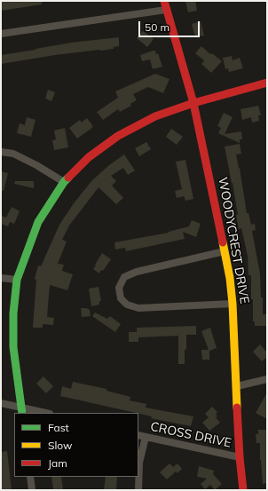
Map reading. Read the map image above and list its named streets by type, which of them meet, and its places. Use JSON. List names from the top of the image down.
{
  "streets": {
    "street": ["WOODYCREST DRIVE", "CROSS DRIVE"]
  },
  "crossings": [
    ["WOODYCREST DRIVE", "CROSS DRIVE"]
  ],
  "legend": ["Fast", "Slow", "Jam"],
  "scale_bar": "50 m"
}
